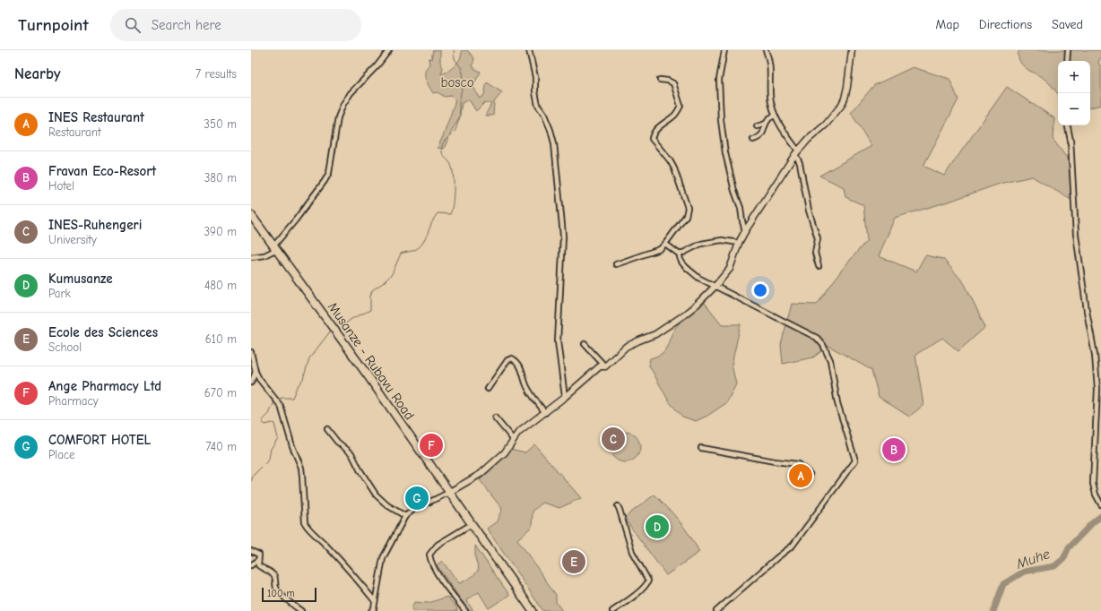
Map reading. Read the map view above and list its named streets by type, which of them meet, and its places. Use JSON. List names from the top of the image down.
{
  "streets": {
    "highway": ["Musanze - Rubavu Road"]
  },
  "water": ["Muhe"],
  "parks": ["bosco"],
  "scale_bar": "100 m",
  "page": {
    "header": "Turnpoint",
    "search": "Search here",
    "nav": ["Map", "Directions", "Saved"],
    "heading": ["Nearby", "7 results"],
    "map_buttons": ["+", "−"],
    "list": [
      {
        "mark": "A",
        "name": "INES Restaurant",
        "note": "Restaurant",
        "value": "350 m"
      },
      {
        "mark": "B",
        "name": "Fravan Eco-Resort",
        "note": "Hotel",
        "value": "380 m"
      },
      {
        "mark": "C",
        "name": "INES-Ruhengeri",
        "note": "University",
        "value": "390 m"
      },
      {
        "mark": "D",
        "name": "Kumusanze",
        "note": "Park",
        "value": "480 m"
      },
      {
        "mark": "E",
        "name": "Ecole des Sciences",
        "note": "School",
        "value": "610 m"
      },
      {
        "mark": "F",
        "name": "Ange Pharmacy Ltd",
        "note": "Pharmacy",
        "value": "670 m"
      },
      {
        "mark": "G",
        "name": "COMFORT HOTEL",
        "note": "Place",
        "value": "740 m"
      }
    ],
    "pins": [
      "C",
      "F",
      "B",
      "A",
      "G",
      "D",
      "E"
    ],
    "scale": "100 m"
  }
}
